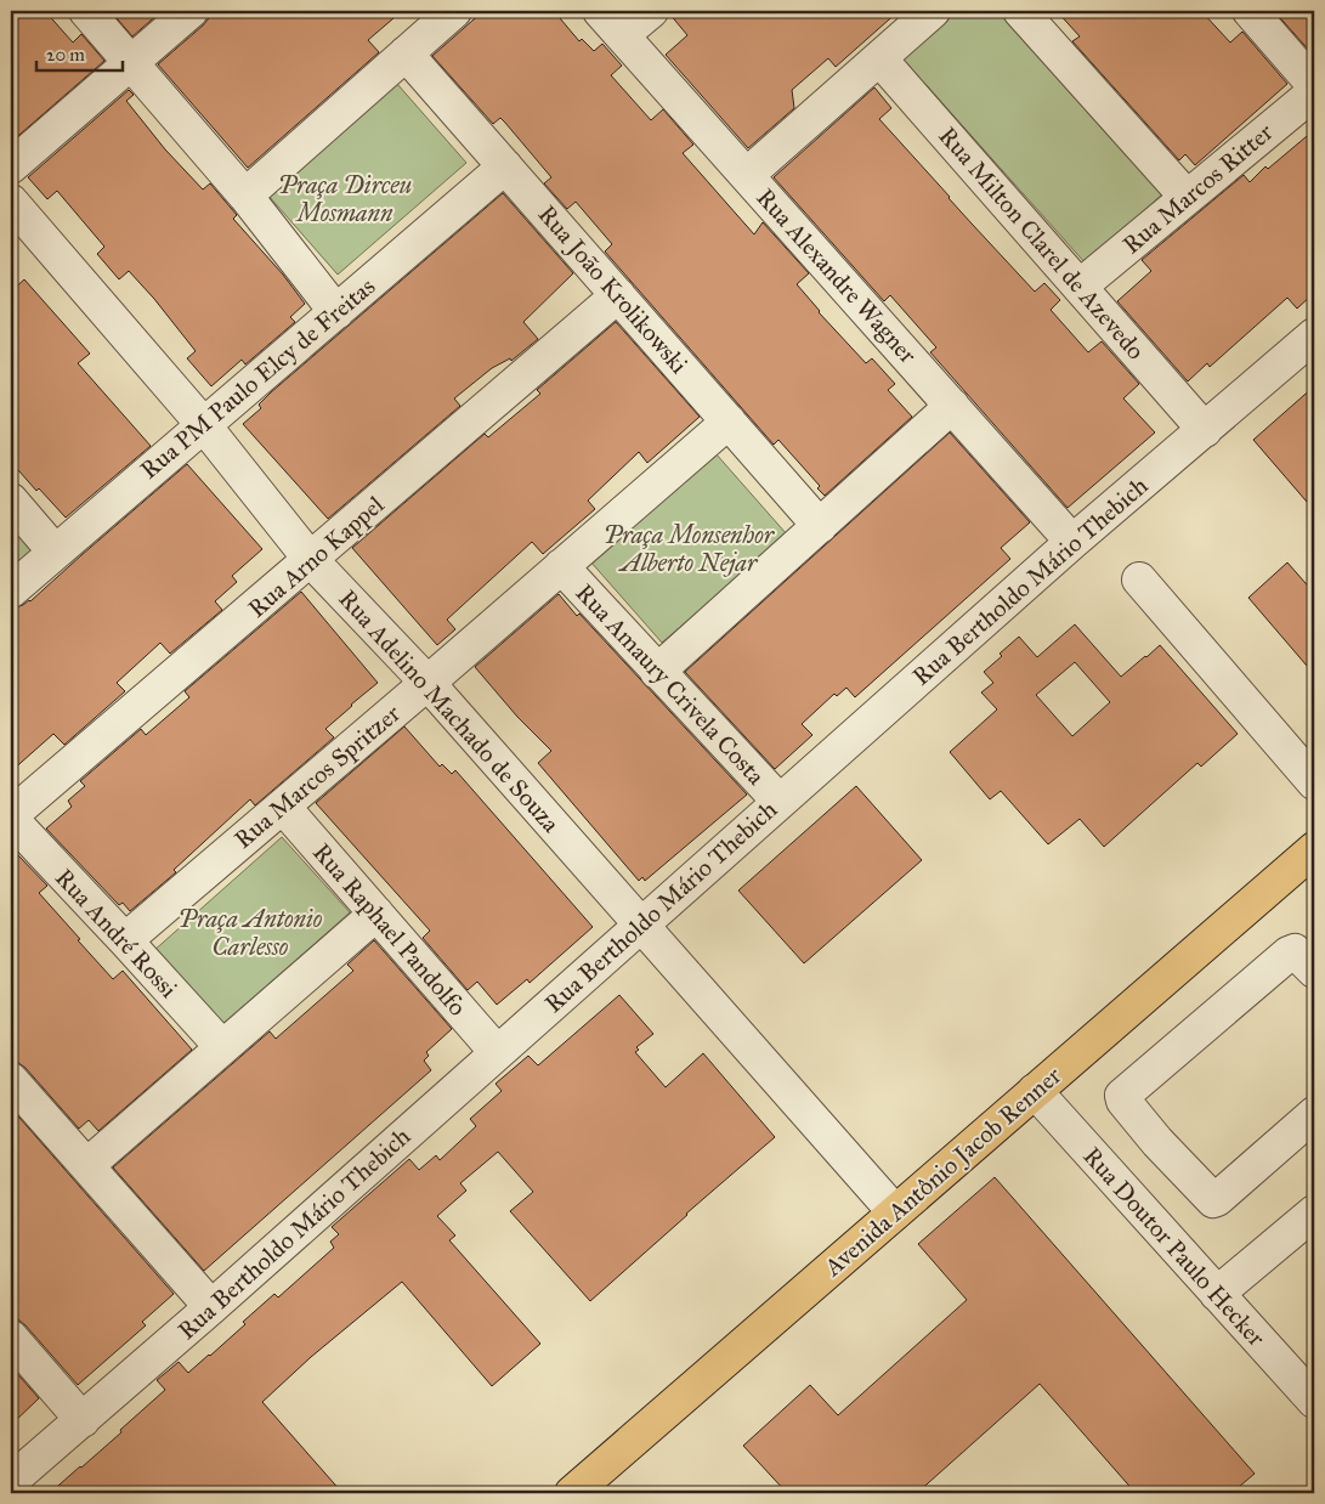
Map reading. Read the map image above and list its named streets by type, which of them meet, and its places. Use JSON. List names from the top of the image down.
{
  "streets": {
    "main road": ["Avenida Antônio Jacob Renner"],
    "street": [
      "Rua Marcos Ritter",
      "Rua Milton Clarel de Azevedo",
      "Rua Alexandre Wagner",
      "Rua João Krolikowski",
      "Rua PM Paulo Elcy de Freitas",
      "Rua Arno Kappel",
      "Rua Bertholdo Mário Thebich",
      "Rua Amaury Crivela Costa",
      "Rua Adelino Machado de Souza",
      "Rua Marcos Spritzer",
      "Rua Raphael Pandolfo",
      "Rua André Rossi",
      "Rua Doutor Paulo Hecker"
    ]
  },
  "crossings": [
    ["Rua Marcos Ritter", "Rua Milton Clarel de Azevedo"],
    ["Rua Milton Clarel de Azevedo", "Rua Bertholdo Mário Thebich"],
    ["Rua Alexandre Wagner", "Rua Bertholdo Mário Thebich"],
    ["Rua João Krolikowski", "Rua PM Paulo Elcy de Freitas"],
    ["Rua João Krolikowski", "Rua Arno Kappel"],
    ["Rua João Krolikowski", "Rua Marcos Spritzer"],
    ["Rua PM Paulo Elcy de Freitas", "Rua Adelino Machado de Souza"],
    ["Rua Arno Kappel", "Rua Adelino Machado de Souza"],
    ["Rua Arno Kappel", "Rua André Rossi"],
    ["Rua Bertholdo Mário Thebich", "Rua Amaury Crivela Costa"],
    ["Rua Bertholdo Mário Thebich", "Rua Adelino Machado de Souza"],
    ["Rua Bertholdo Mário Thebich", "Rua Raphael Pandolfo"],
    ["Rua Amaury Crivela Costa", "Rua Marcos Spritzer"],
    ["Rua Adelino Machado de Souza", "Rua Marcos Spritzer"],
    ["Rua Adelino Machado de Souza", "Avenida Antônio Jacob Renner"],
    ["Rua Marcos Spritzer", "Rua Raphael Pandolfo"],
    ["Rua Marcos Spritzer", "Rua André Rossi"],
    ["Avenida Antônio Jacob Renner", "Rua Doutor Paulo Hecker"]
  ],
  "parks": ["Praça Dirceu Mosmann", "Praça Monsenhor Alberto Nejar", "Praça Antonio Carlesso"],
  "scale_bar": "20 m"
}
